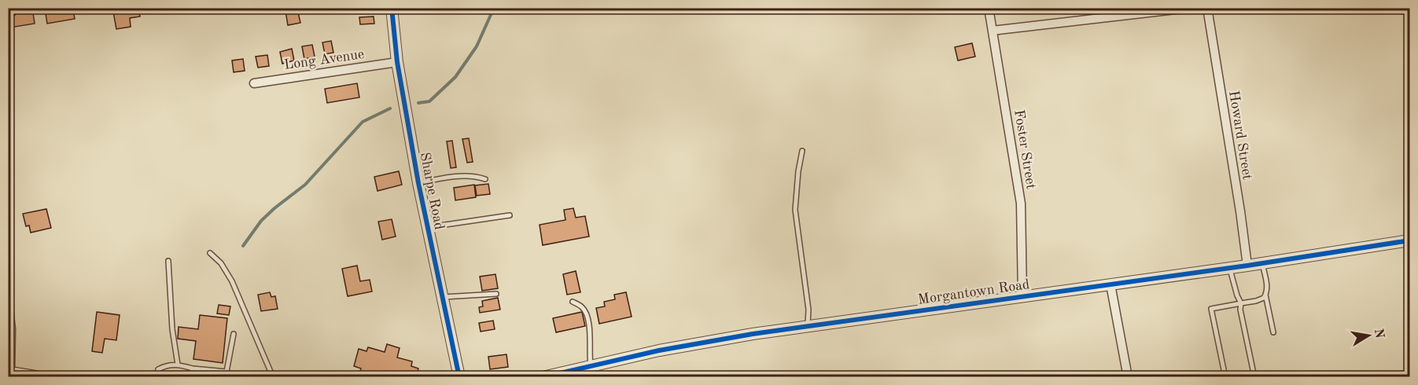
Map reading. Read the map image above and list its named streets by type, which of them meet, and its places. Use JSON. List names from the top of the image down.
{
  "streets": {
    "street": [
      "Long Avenue",
      "Howard Street",
      "Foster Street",
      "Sharpe Road",
      "Morgantown Road"
    ]
  },
  "crossings": [
    ["Long Avenue", "Sharpe Road"],
    ["Howard Street", "Morgantown Road"],
    ["Foster Street", "Morgantown Road"]
  ],
  "north": "right"
}
